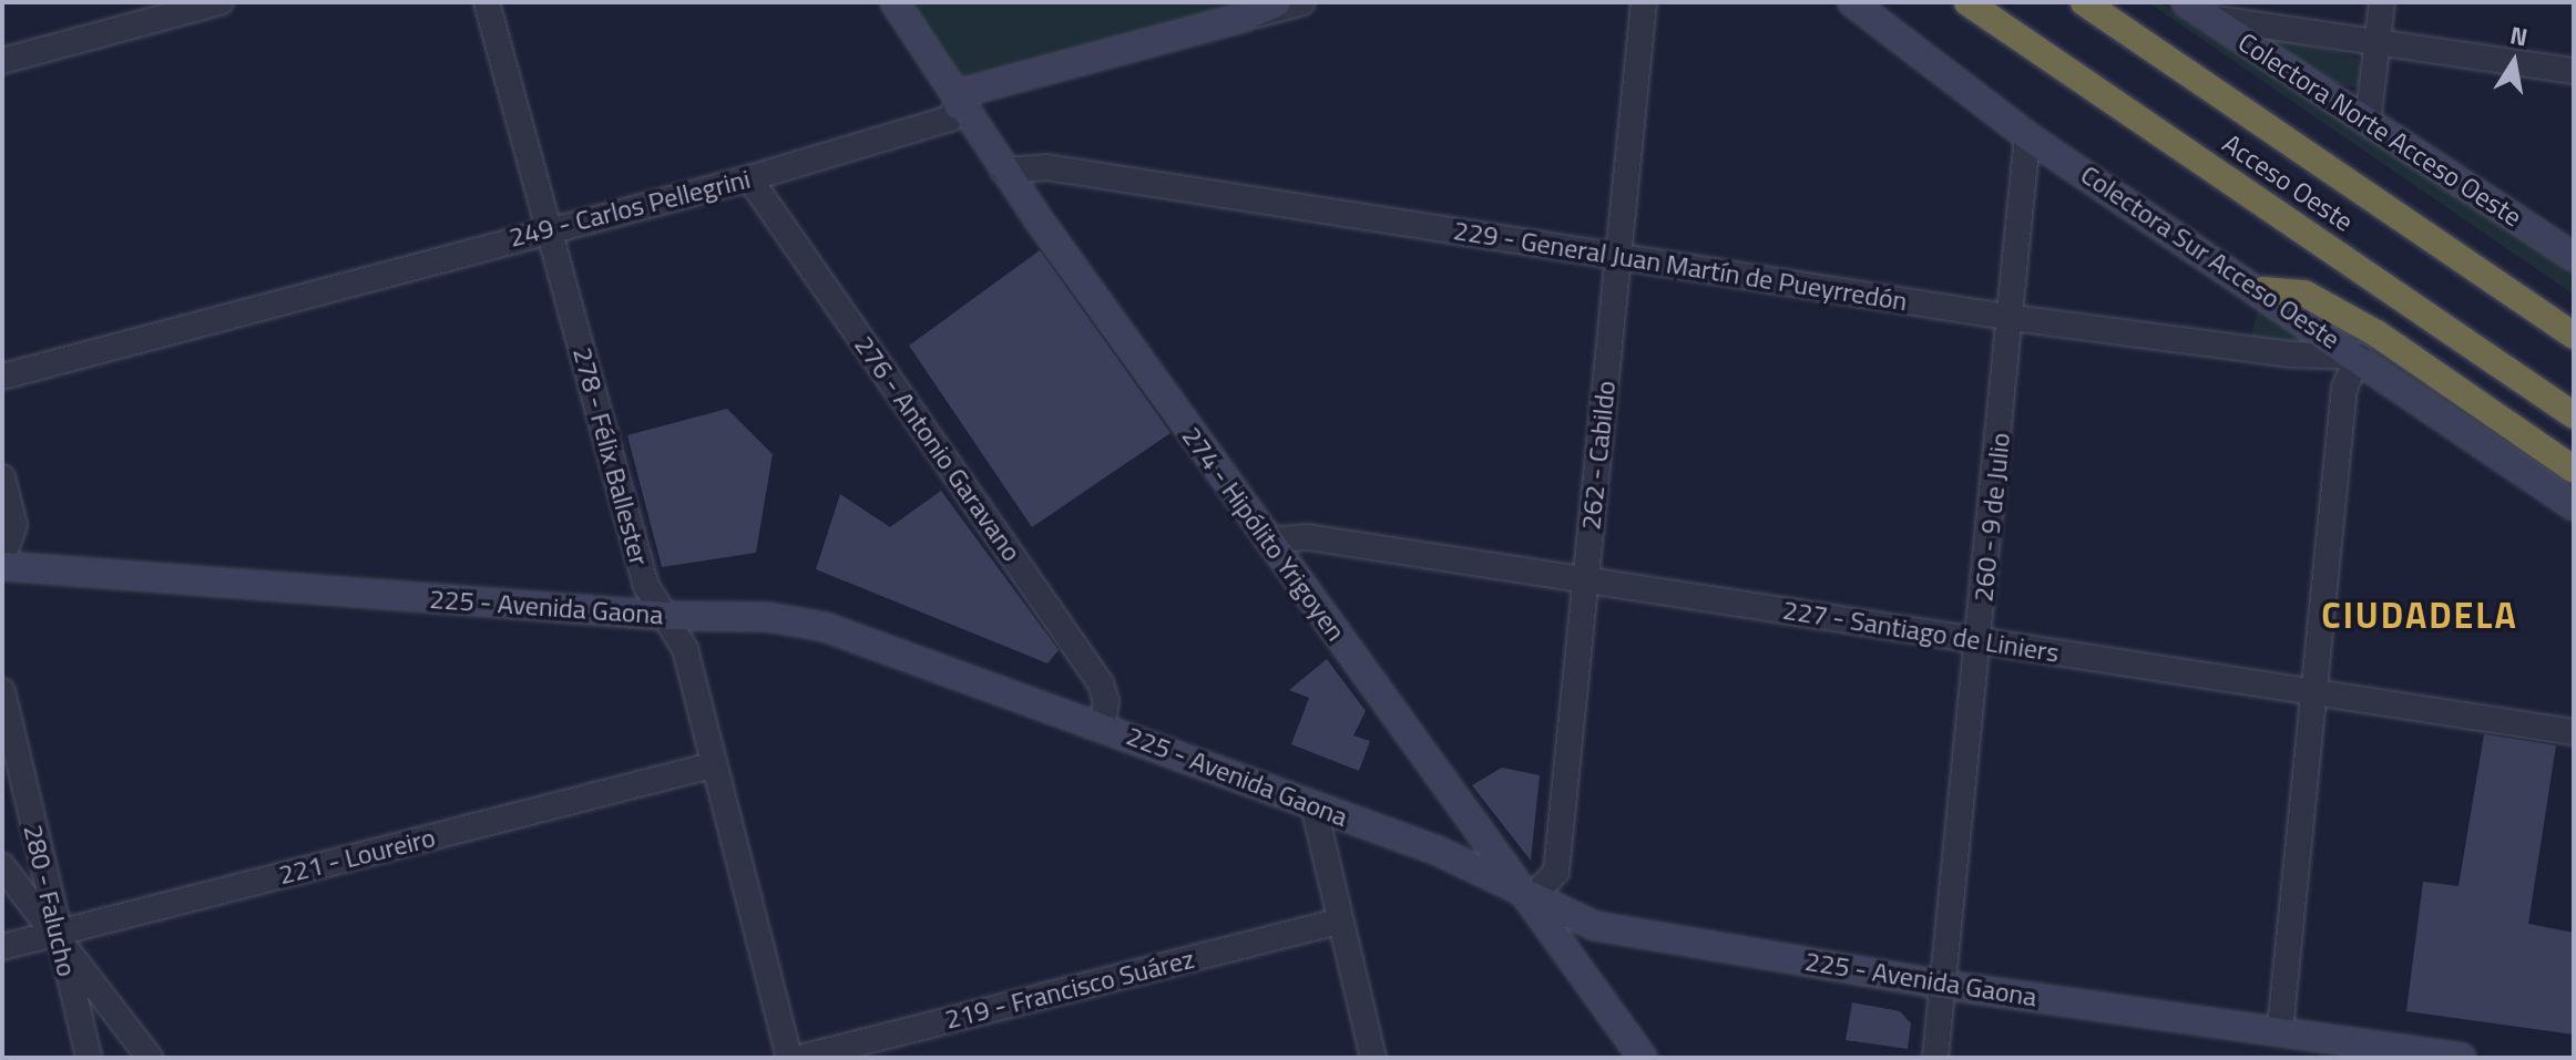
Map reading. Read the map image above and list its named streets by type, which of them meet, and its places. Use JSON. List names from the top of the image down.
{
  "streets": {
    "highway": ["Acceso Oeste"],
    "street": [
      "Colectora Norte Acceso Oeste",
      "249 - Carlos Pellegrini",
      "Colectora Sur Acceso Oeste",
      "229 - General Juan Martín de Pueyrredón",
      "276 - Antonio Garavano",
      "262 - Cabildo",
      "278 - Félix Ballester",
      "260 - 9 de Julio",
      "274 - Hipólito Yrigoyen",
      "225 - Avenida Gaona",
      "227 - Santiago de Liniers",
      "221 - Loureiro",
      "280 - Falucho",
      "219 - Francisco Suárez"
    ]
  },
  "crossings": [
    ["249 - Carlos Pellegrini", "276 - Antonio Garavano"],
    ["249 - Carlos Pellegrini", "278 - Félix Ballester"],
    ["249 - Carlos Pellegrini", "274 - Hipólito Yrigoyen"],
    ["Colectora Sur Acceso Oeste", "229 - General Juan Martín de Pueyrredón"],
    ["Colectora Sur Acceso Oeste", "260 - 9 de Julio"],
    ["229 - General Juan Martín de Pueyrredón", "262 - Cabildo"],
    ["229 - General Juan Martín de Pueyrredón", "260 - 9 de Julio"],
    ["229 - General Juan Martín de Pueyrredón", "274 - Hipólito Yrigoyen"],
    ["276 - Antonio Garavano", "225 - Avenida Gaona"],
    ["262 - Cabildo", "274 - Hipólito Yrigoyen"],
    ["262 - Cabildo", "225 - Avenida Gaona"],
    ["262 - Cabildo", "227 - Santiago de Liniers"],
    ["278 - Félix Ballester", "225 - Avenida Gaona"],
    ["278 - Félix Ballester", "221 - Loureiro"],
    ["260 - 9 de Julio", "225 - Avenida Gaona"],
    ["260 - 9 de Julio", "227 - Santiago de Liniers"],
    ["274 - Hipólito Yrigoyen", "225 - Avenida Gaona"],
    ["274 - Hipólito Yrigoyen", "227 - Santiago de Liniers"],
    ["221 - Loureiro", "280 - Falucho"]
  ],
  "districts": ["CIUDADELA"],
  "north": "top"
}
